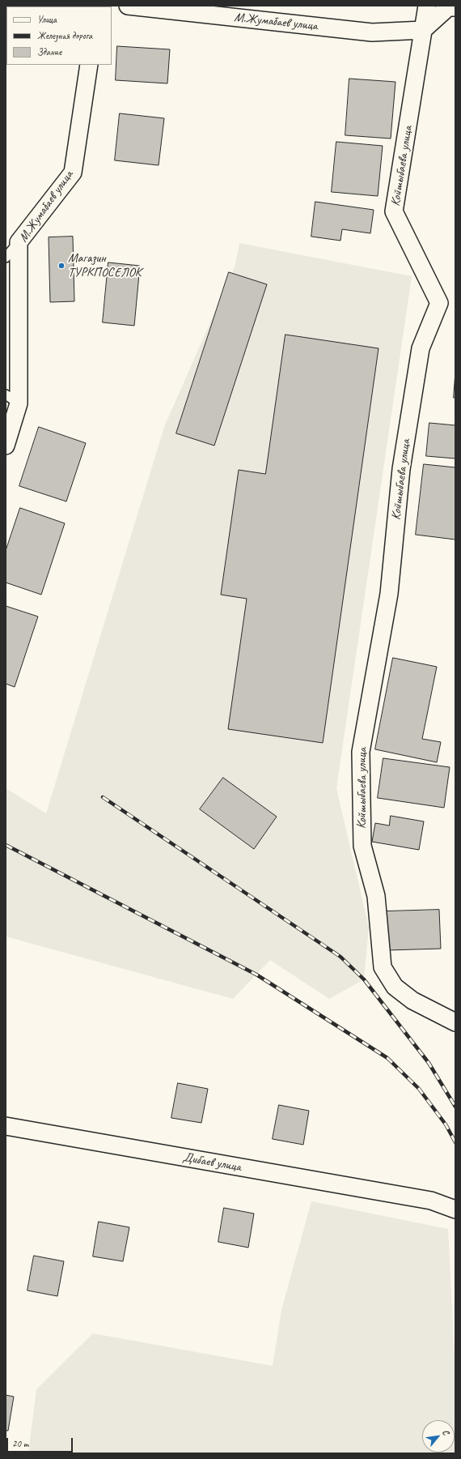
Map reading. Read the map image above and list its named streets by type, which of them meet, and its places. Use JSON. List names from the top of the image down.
{
  "streets": {
    "street": ["М.Жумабаев улица", "Койшыбаева улица", "Дибаев улица"]
  },
  "crossings": [
    ["М.Жумабаев улица", "Койшыбаева улица"]
  ],
  "places": ["Магазин ТУРКПОСЕЛОК"],
  "legend": ["Улица", "Железная дорога", "Здание"],
  "scale_bar": "20 m",
  "north": "top right"
}
